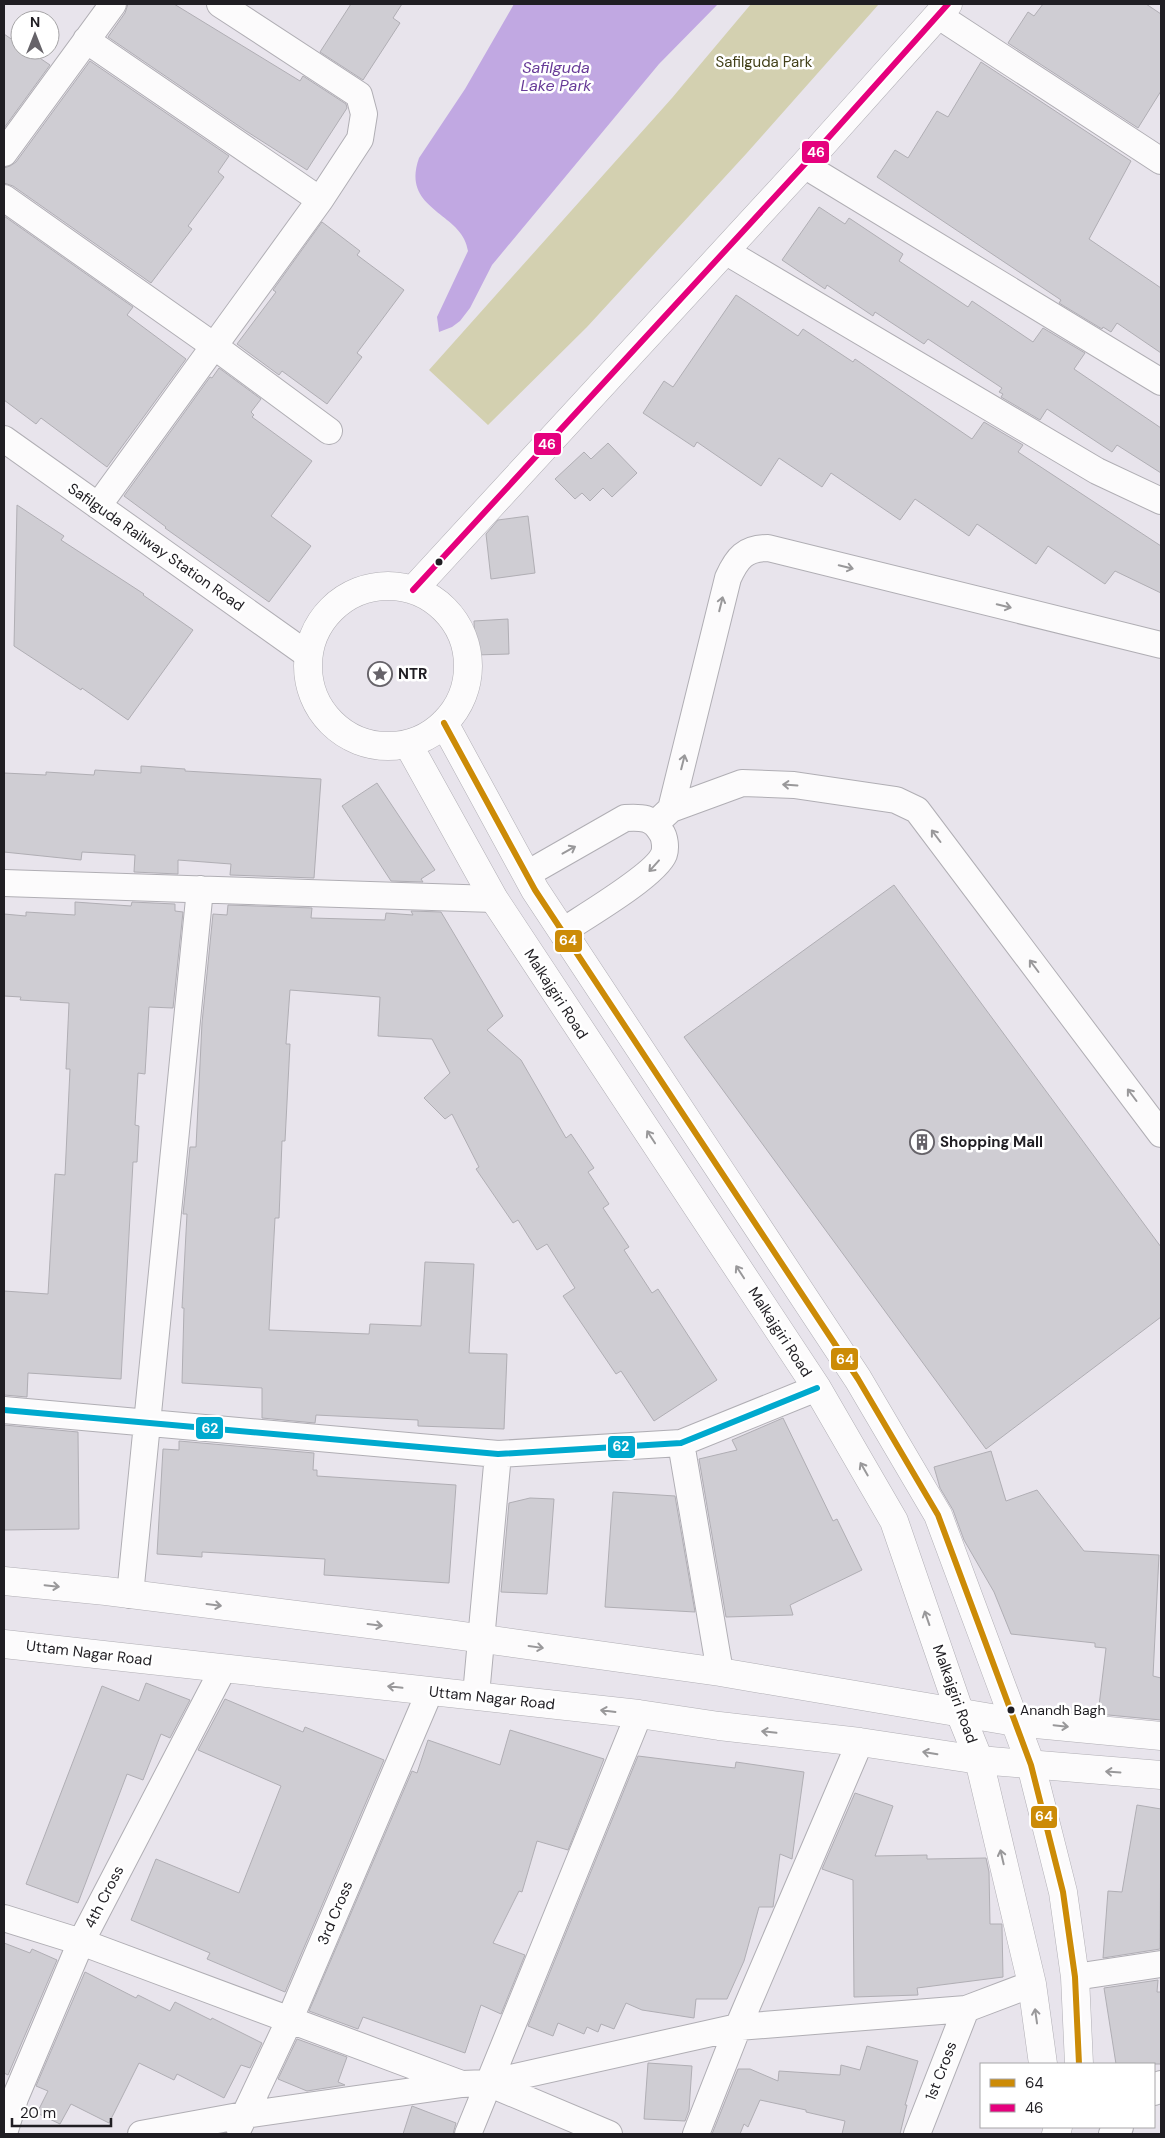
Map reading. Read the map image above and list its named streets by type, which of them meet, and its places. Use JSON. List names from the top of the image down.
{
  "streets": {
    "main road": ["Malkajgiri Road", "Uttam Nagar Road"],
    "street": [
      "Safilguda Railway Station Road",
      "4th Cross",
      "3rd Cross",
      "1st Cross"
    ]
  },
  "crossings": [
    ["Safilguda Railway Station Road", "Malkajgiri Road"],
    ["Malkajgiri Road", "Uttam Nagar Road"],
    ["Uttam Nagar Road", "4th Cross"],
    ["Uttam Nagar Road", "3rd Cross"]
  ],
  "water": ["Safilguda Lake Park"],
  "parks": ["Safilguda Park"],
  "places": {
    "place": ["NTR"],
    "building": ["Shopping Mall"],
    "other": ["Anandh Bagh"]
  },
  "lines": ["transit line 46", "transit line 64", "transit line 62"],
  "legend": ["64", "46"],
  "scale_bar": "20 m",
  "north": "top"
}
